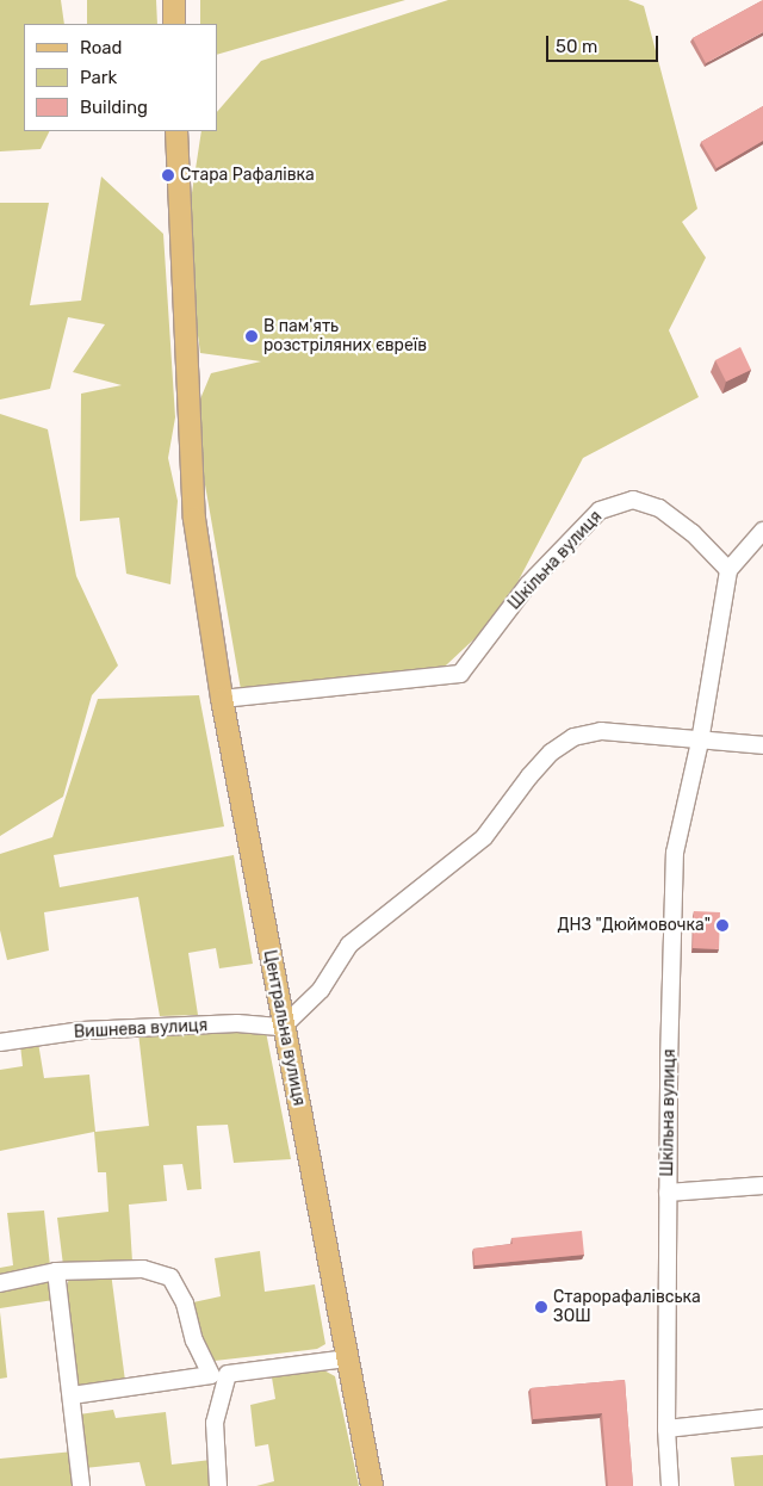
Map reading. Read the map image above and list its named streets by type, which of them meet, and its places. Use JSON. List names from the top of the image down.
{
  "streets": {
    "main road": ["Центральна вулиця"],
    "street": ["Шкільна вулиця", "Вишнева вулиця"]
  },
  "crossings": [
    ["Шкільна вулиця", "Центральна вулиця"],
    ["Центральна вулиця", "Вишнева вулиця"]
  ],
  "places": [
    "Стара Рафалівка",
    "В пам'ять розстріляних євреїв",
    "ДНЗ \"Дюймовочка\"",
    "Старорафалівська ЗОШ"
  ],
  "legend": ["Road", "Park", "Building"],
  "scale_bar": "50 m"
}
